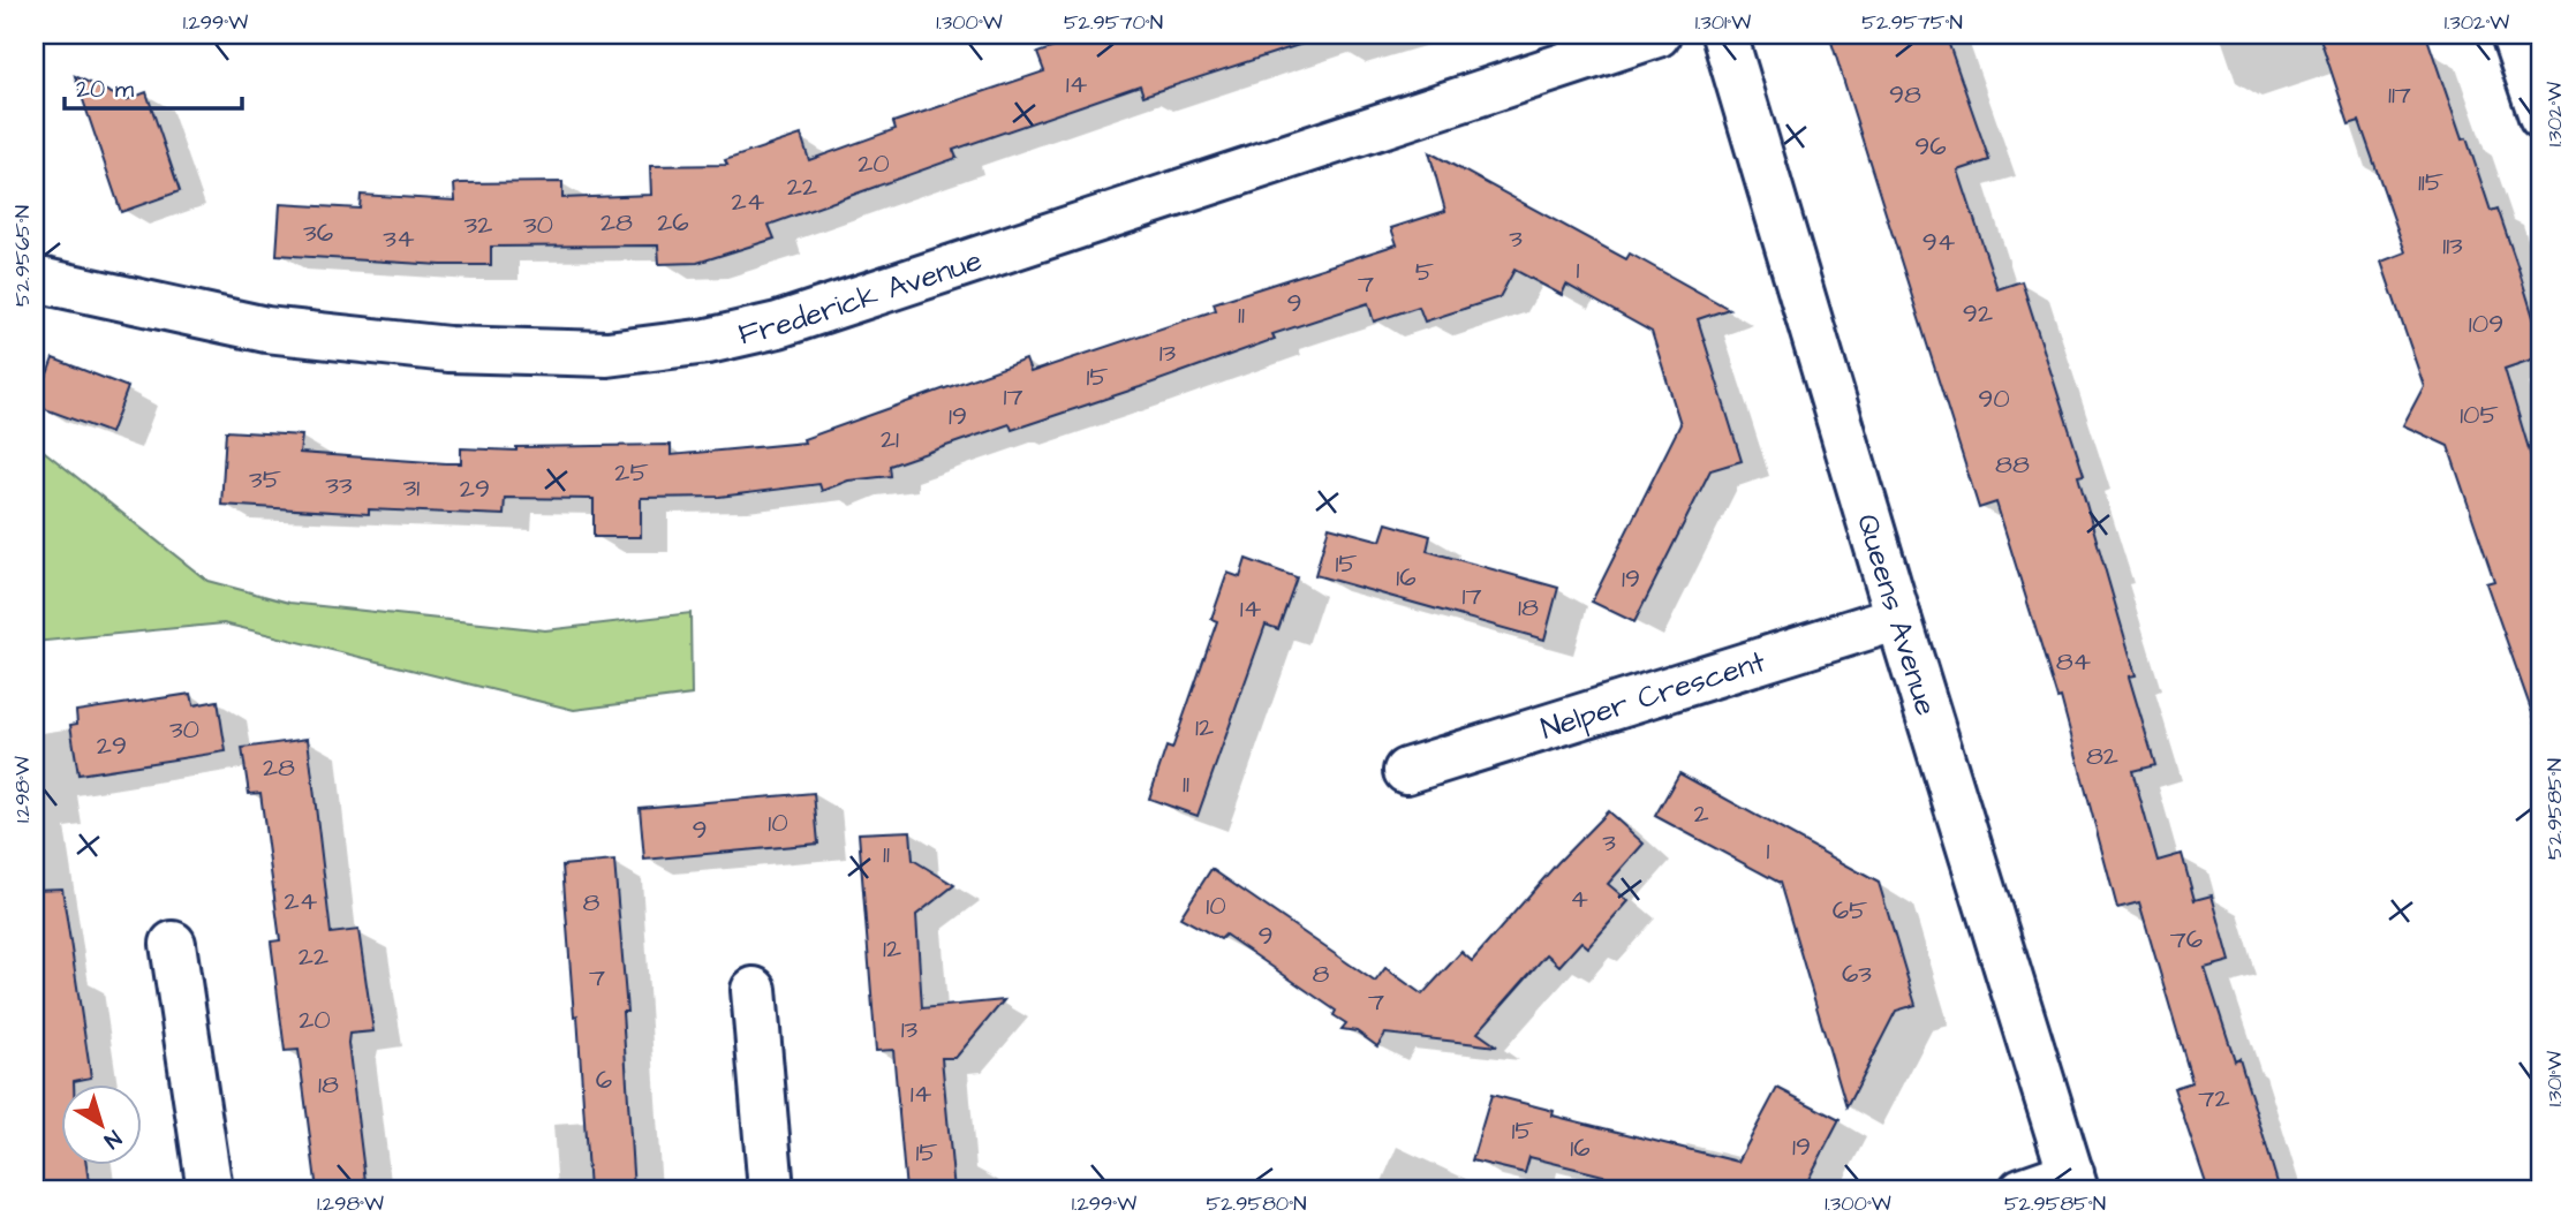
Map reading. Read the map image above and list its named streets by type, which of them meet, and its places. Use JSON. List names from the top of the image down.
{
  "streets": {
    "street": ["Frederick Avenue", "Queens Avenue", "Nelper Crescent"]
  },
  "crossings": [
    ["Queens Avenue", "Nelper Crescent"]
  ],
  "house_numbers": [
    "14",
    "98",
    "117",
    "96",
    "20",
    "115",
    "22",
    "24",
    "28",
    "26",
    "32",
    "30",
    "36",
    "34",
    "3",
    "94",
    "113",
    "1",
    "5",
    "7",
    "9",
    "92",
    "11",
    "109",
    "13",
    "15",
    "17",
    "90",
    "105",
    "19",
    "21",
    "88",
    "25",
    "35",
    "33",
    "31",
    "29",
    "15",
    "16",
    "19",
    "17",
    "18",
    "14",
    "84",
    "12",
    "30",
    "29",
    "82",
    "28",
    "11",
    "2",
    "10",
    "9",
    "3",
    "1",
    "11",
    "4",
    "24",
    "8",
    "10",
    "65",
    "9",
    "76",
    "12",
    "22",
    "8",
    "63",
    "7",
    "7",
    "20",
    "13",
    "6",
    "18",
    "14",
    "72",
    "15",
    "19",
    "16",
    "15"
  ],
  "scale_bar": "20 m",
  "north": "bottom right",
  "coordinates": [
    "1.299°W",
    "1.300°W",
    "52.9570°N",
    "1.301°W",
    "52.9575°N",
    "1.302°W",
    "52.9565°N",
    "1.298°W",
    "52.9585°N",
    "52.9580°N"
  ]
}
